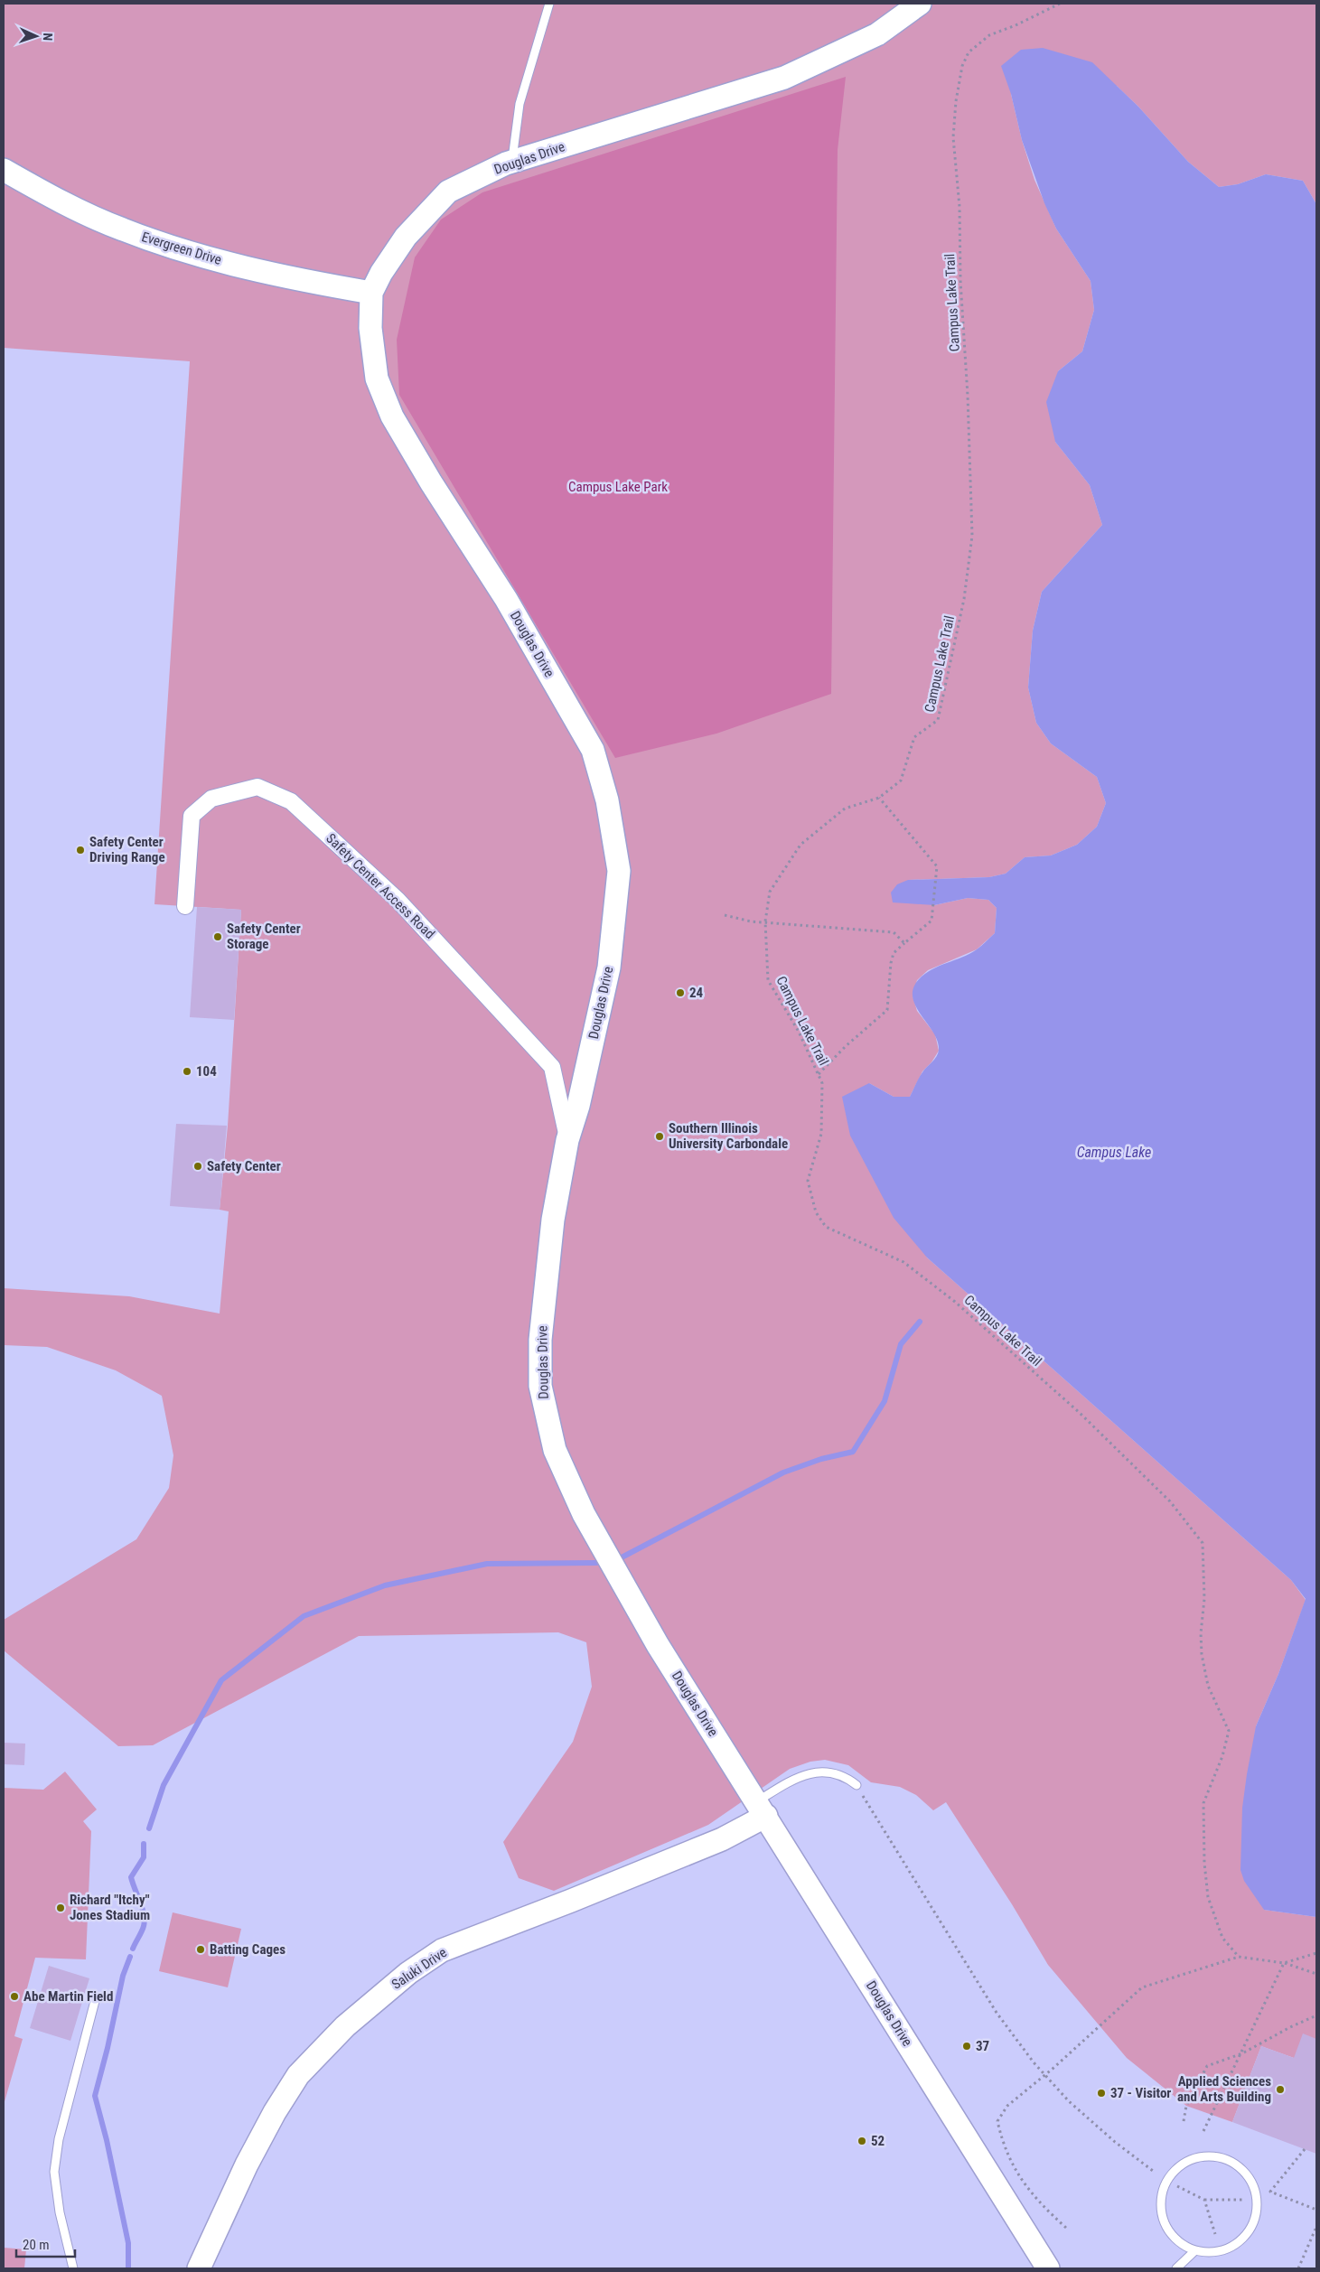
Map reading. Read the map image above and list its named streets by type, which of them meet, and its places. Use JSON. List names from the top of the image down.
{
  "streets": {
    "street": [
      "Douglas Drive",
      "Evergreen Drive",
      "Safety Center Access Road",
      "Saluki Drive"
    ],
    "path": ["Campus Lake Trail"]
  },
  "crossings": [
    ["Douglas Drive", "Evergreen Drive"],
    ["Douglas Drive", "Safety Center Access Road"],
    ["Douglas Drive", "Saluki Drive"]
  ],
  "water": ["Campus Lake"],
  "parks": ["Campus Lake Park"],
  "places": [
    "Safety Center Driving Range",
    "Safety Center Storage",
    "24",
    "104",
    "Southern Illinois University Carbondale",
    "Safety Center",
    "Richard \"Itchy\" Jones Stadium",
    "Batting Cages",
    "Abe Martin Field",
    "37",
    "Applied Sciences and Arts Building",
    "37 - Visitor",
    "52"
  ],
  "scale_bar": "20 m",
  "north": "right"
}
